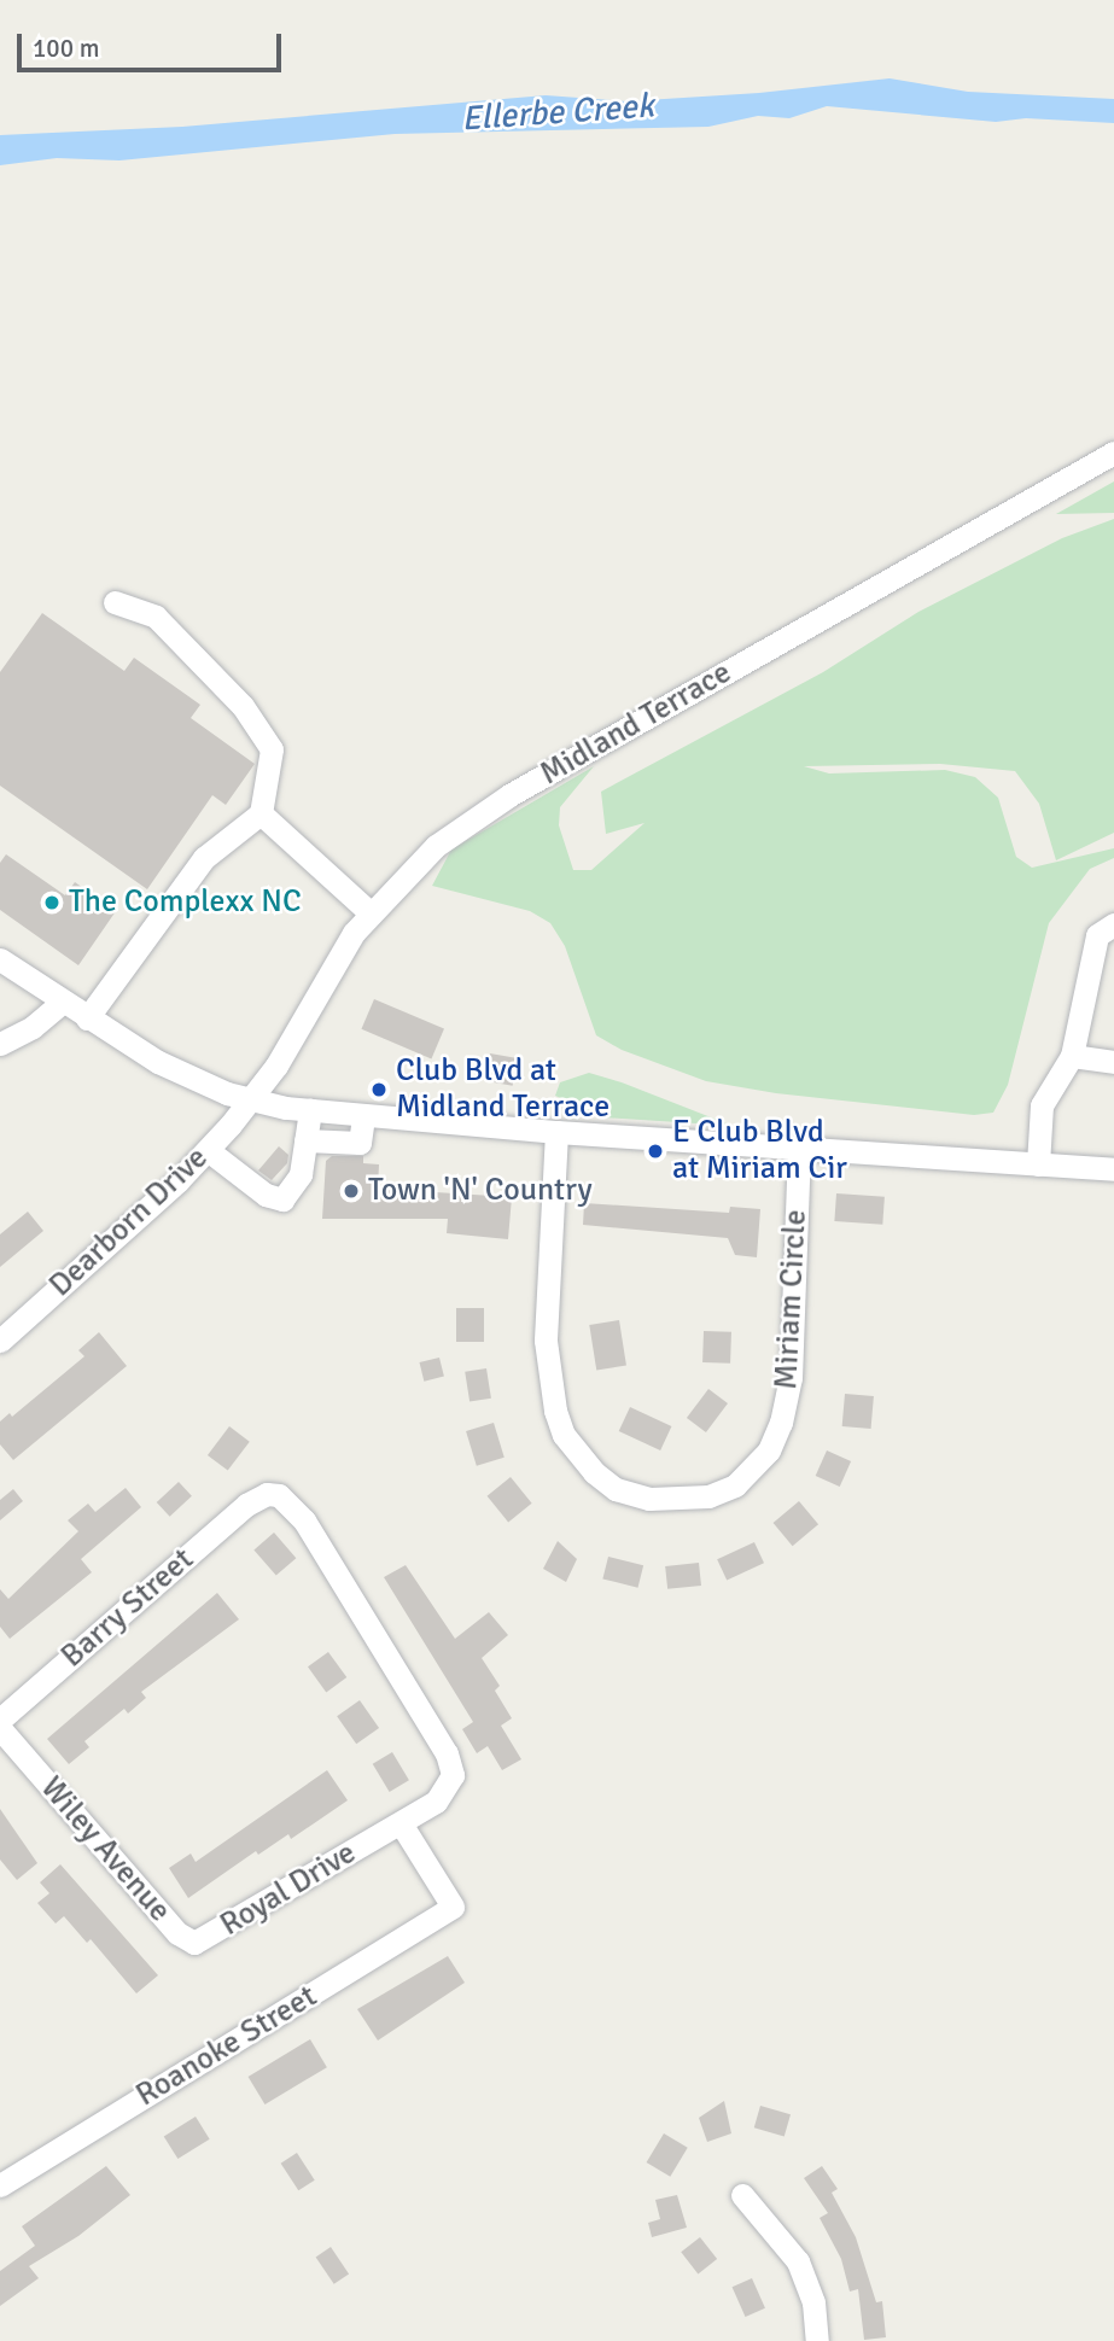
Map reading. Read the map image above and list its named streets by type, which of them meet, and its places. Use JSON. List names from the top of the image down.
{
  "streets": {
    "street": [
      "Midland Terrace",
      "Dearborn Drive",
      "Miriam Circle",
      "Barry Street",
      "Wiley Avenue",
      "Royal Drive",
      "Roanoke Street"
    ]
  },
  "crossings": [
    ["Midland Terrace", "Dearborn Drive"],
    ["Barry Street", "Royal Drive"],
    ["Wiley Avenue", "Royal Drive"],
    ["Royal Drive", "Roanoke Street"]
  ],
  "water": ["Ellerbe Creek"],
  "places": [
    "The Complexx NC",
    "Club Blvd at Midland Terrace",
    "E Club Blvd at Miriam Cir",
    "Town 'N' Country"
  ],
  "scale_bar": "100 m"
}
